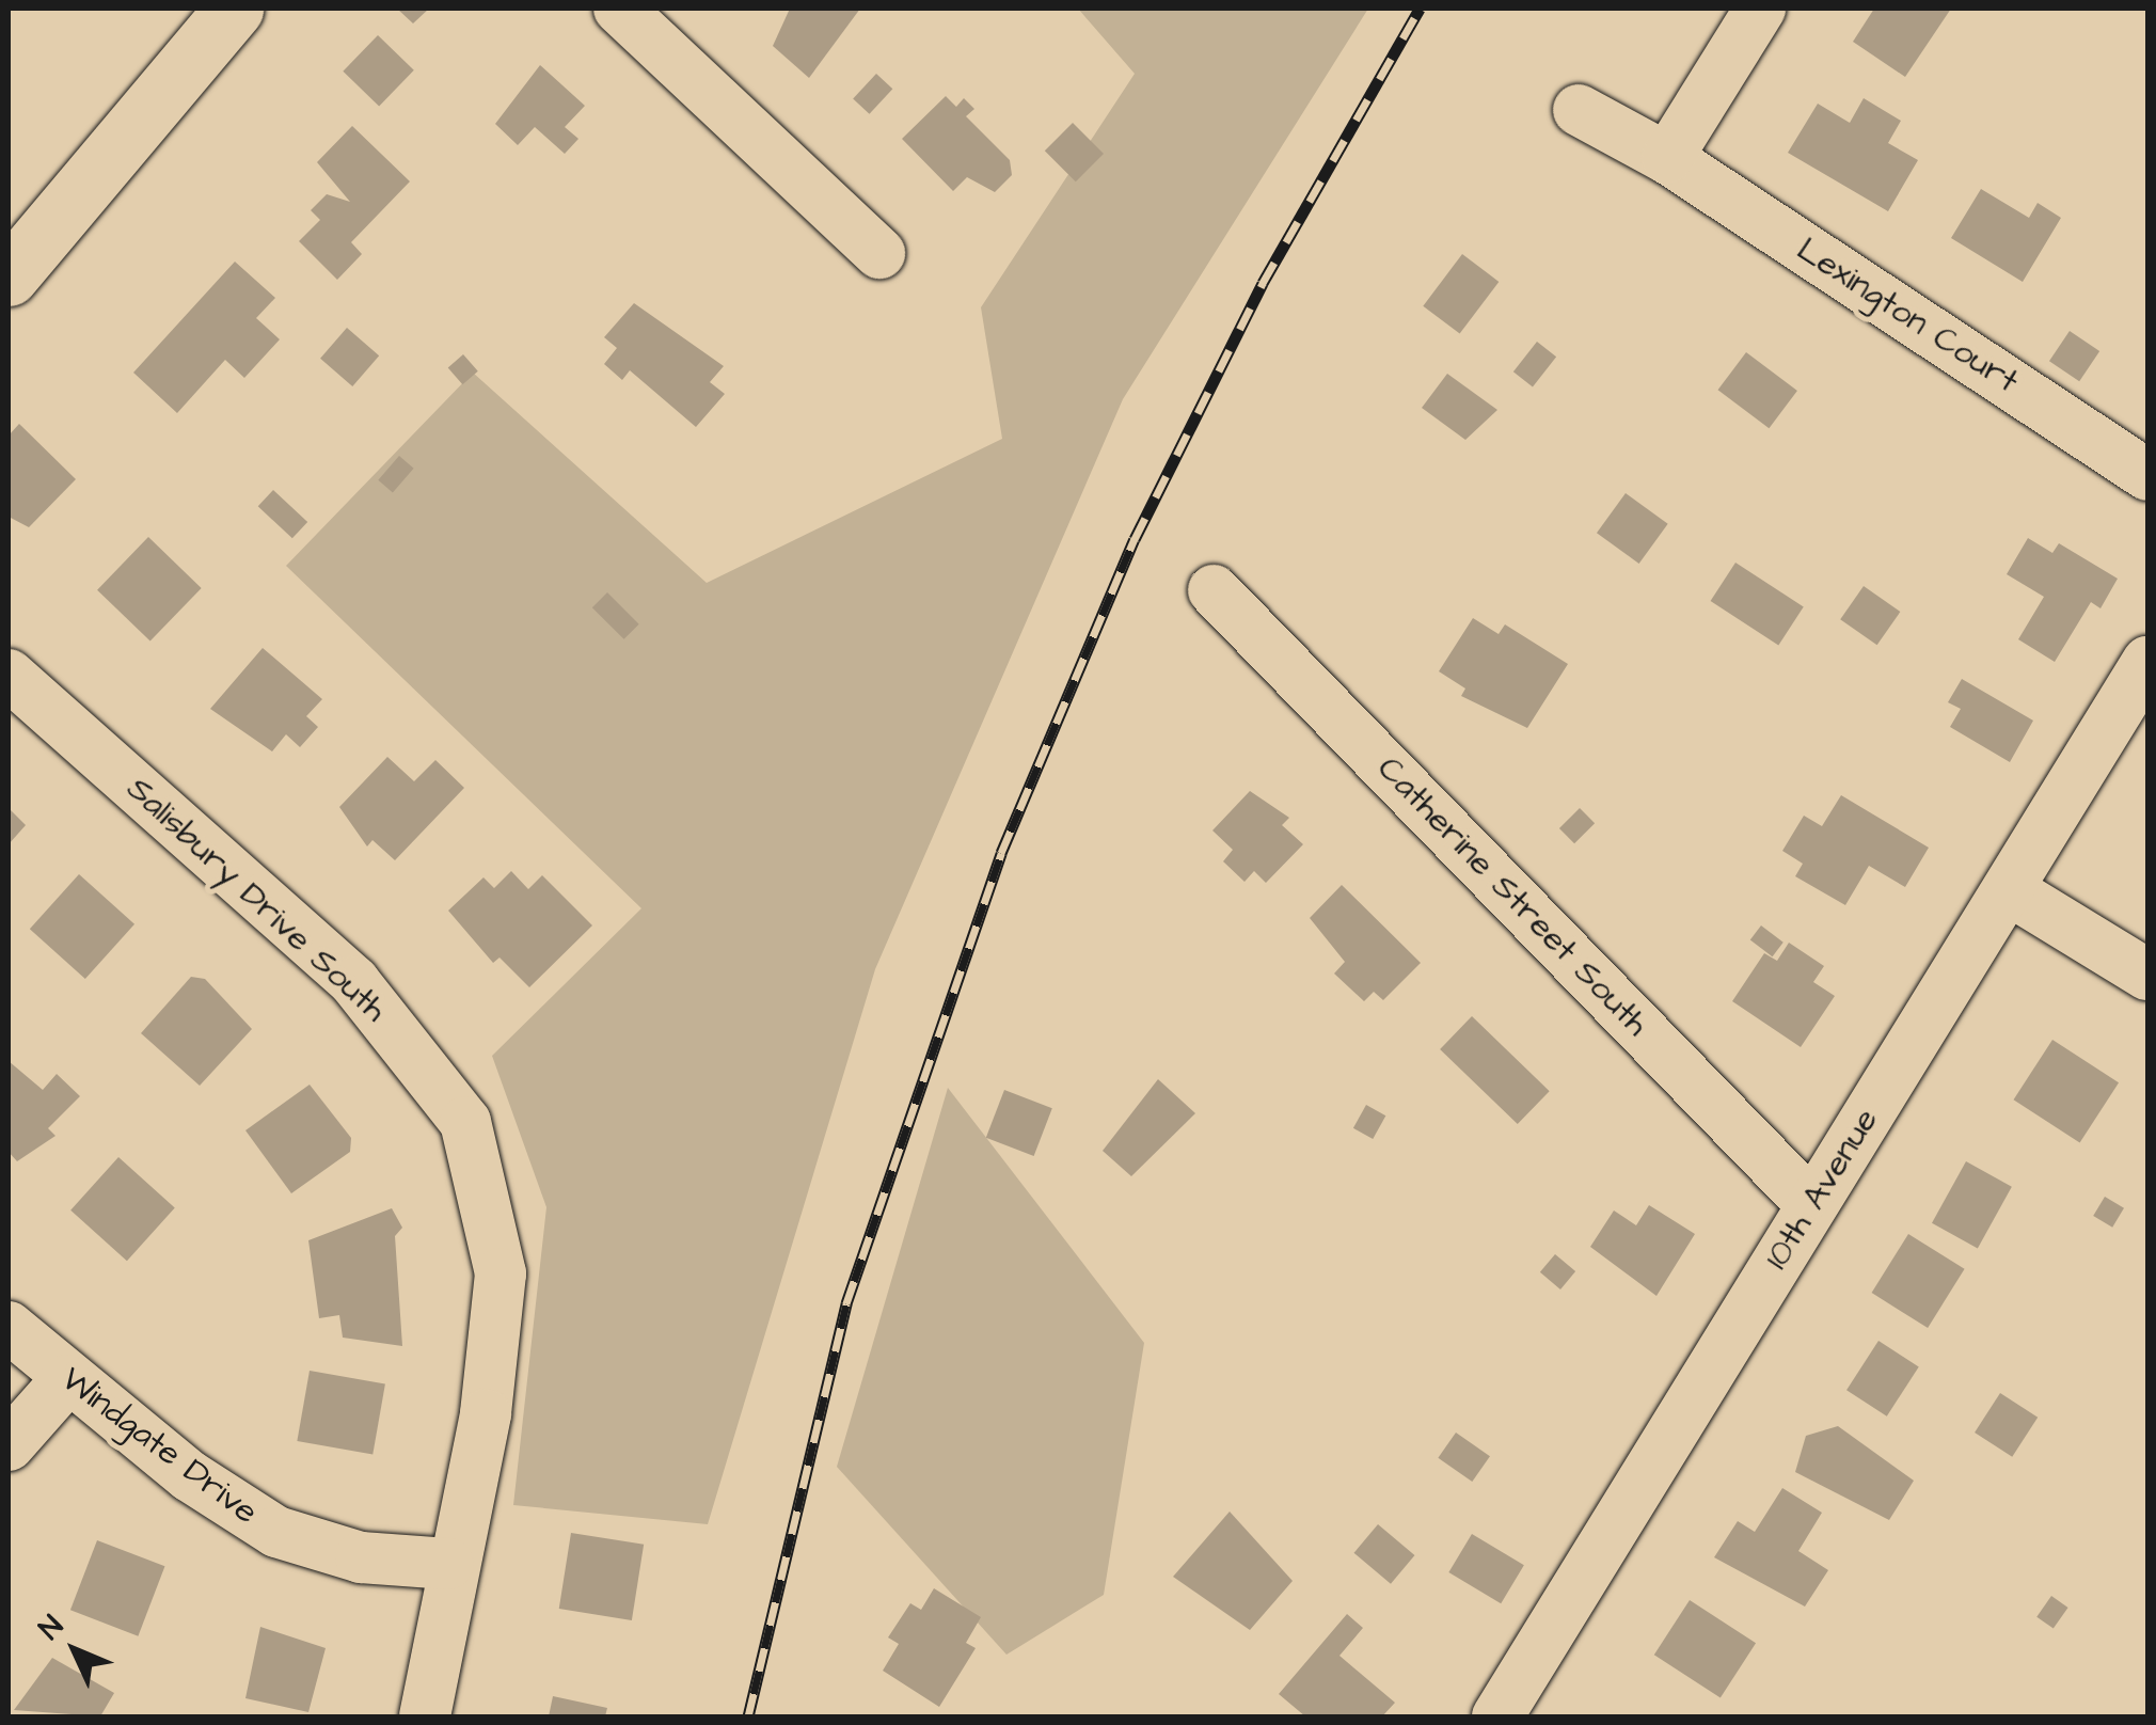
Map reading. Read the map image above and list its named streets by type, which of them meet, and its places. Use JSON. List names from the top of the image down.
{
  "streets": {
    "street": [
      "Lexington Court",
      "Catherine Street South",
      "Salisbury Drive South",
      "10th Avenue",
      "Windgate Drive"
    ]
  },
  "crossings": [
    ["Catherine Street South", "10th Avenue"],
    ["Salisbury Drive South", "Windgate Drive"]
  ],
  "north": "top left"
}
